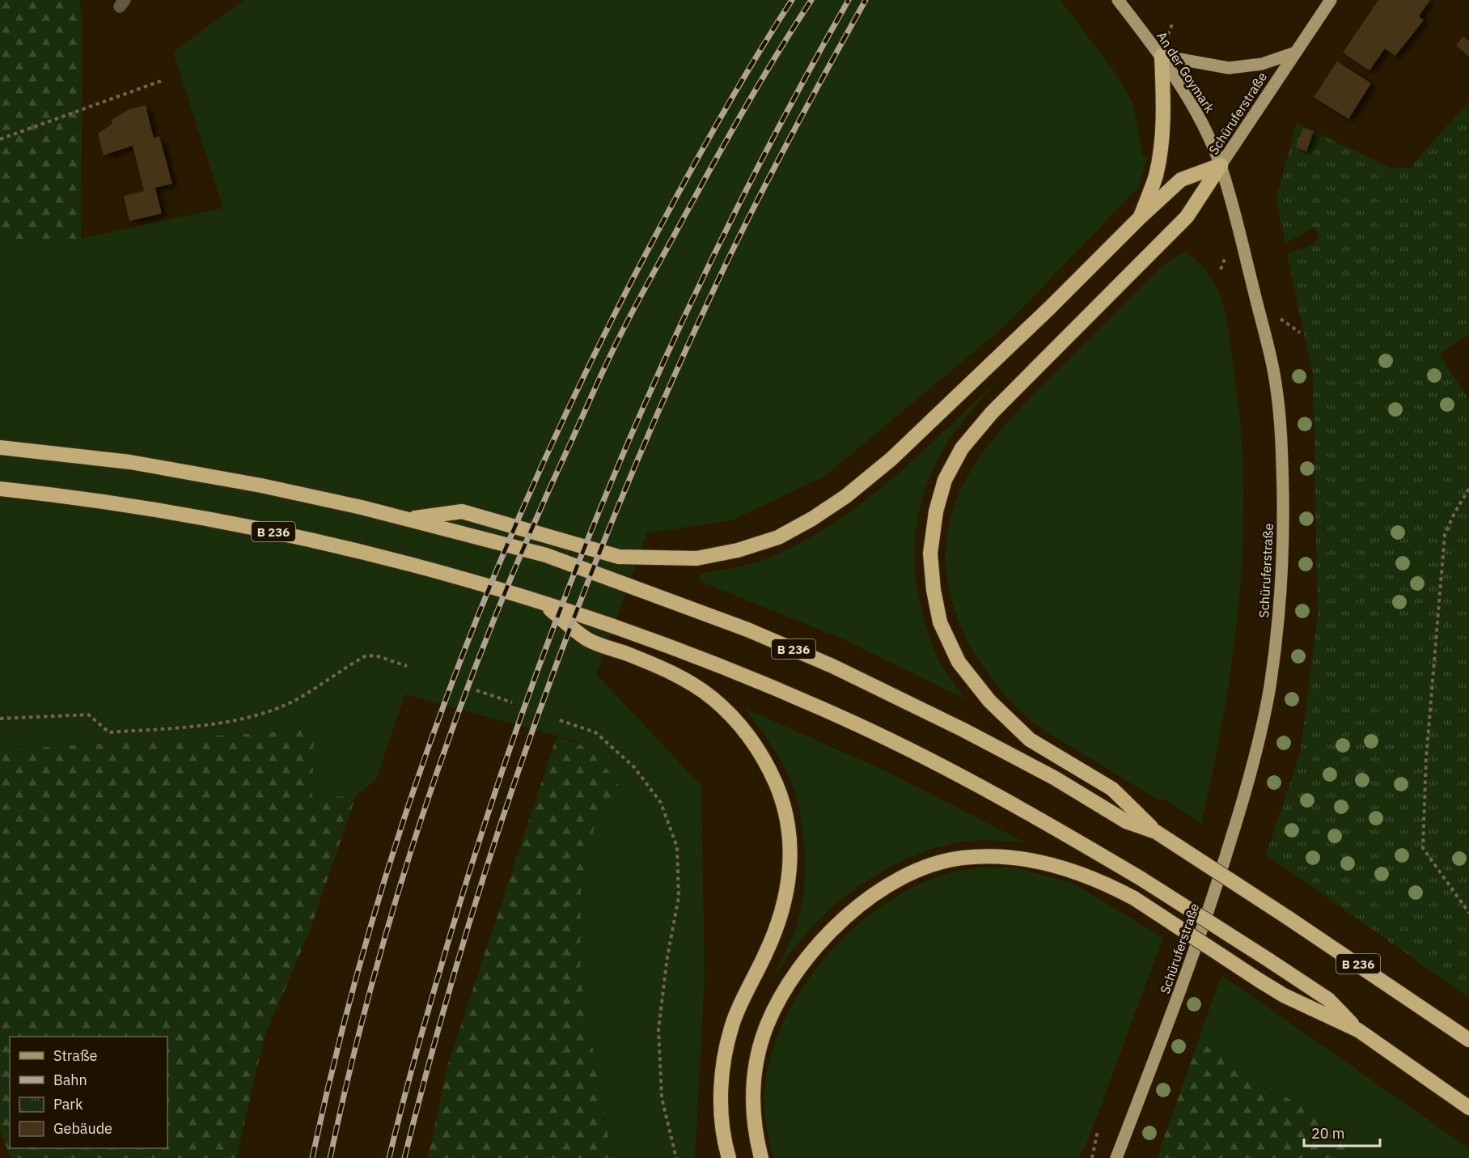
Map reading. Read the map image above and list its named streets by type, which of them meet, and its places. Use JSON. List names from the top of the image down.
{
  "streets": {
    "highway": ["B 236"],
    "main road": ["An der Goymark", "Schüruferstraße"]
  },
  "crossings": [
    ["An der Goymark", "Schüruferstraße"]
  ],
  "legend": [
    "Straße",
    "Bahn",
    "Park",
    "Gebäude"
  ],
  "scale_bar": "20 m"
}
